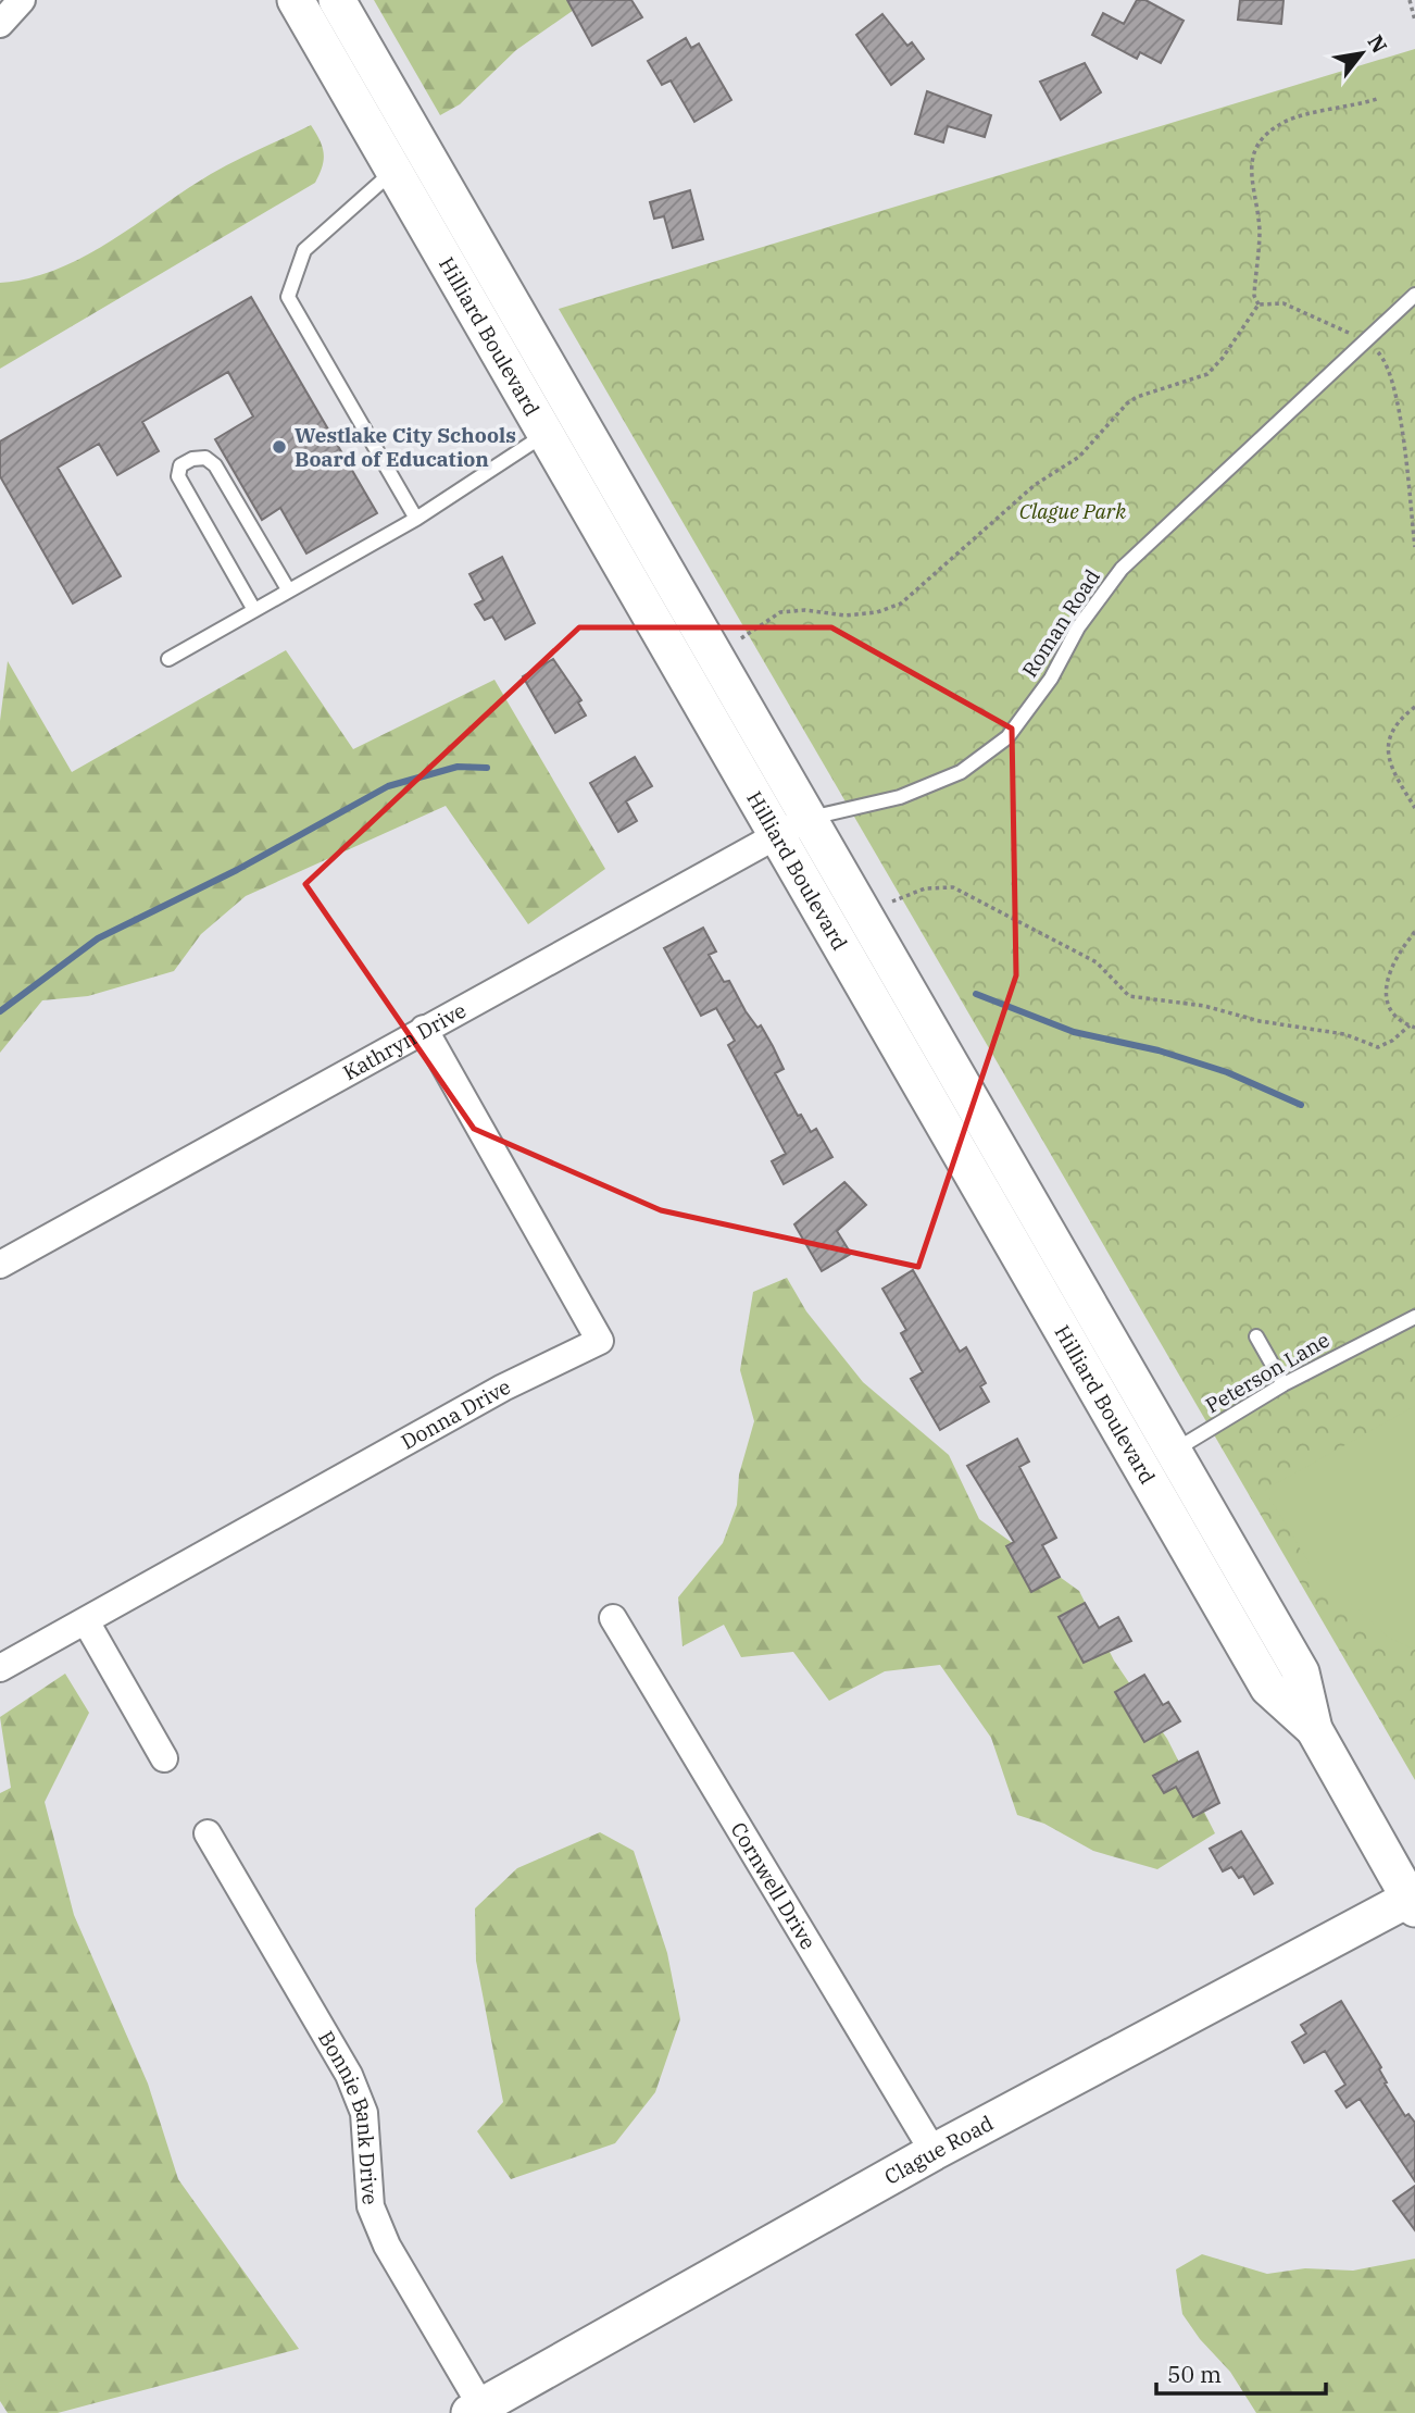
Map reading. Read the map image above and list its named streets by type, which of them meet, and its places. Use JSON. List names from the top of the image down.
{
  "streets": {
    "main road": ["Hilliard Boulevard", "Clague Road"],
    "street": [
      "Kathryn Drive",
      "Donna Drive",
      "Cornwell Drive",
      "Bonnie Bank Drive"
    ],
    "lane": ["Roman Road", "Peterson Lane"]
  },
  "crossings": [
    ["Hilliard Boulevard", "Roman Road"],
    ["Hilliard Boulevard", "Kathryn Drive"],
    ["Hilliard Boulevard", "Peterson Lane"],
    ["Hilliard Boulevard", "Clague Road"],
    ["Roman Road", "Kathryn Drive"],
    ["Kathryn Drive", "Donna Drive"],
    ["Cornwell Drive", "Clague Road"],
    ["Bonnie Bank Drive", "Clague Road"]
  ],
  "parks": ["Clague Park"],
  "places": ["Westlake City Schools Board of Education"],
  "scale_bar": "50 m",
  "north": "top right"
}
